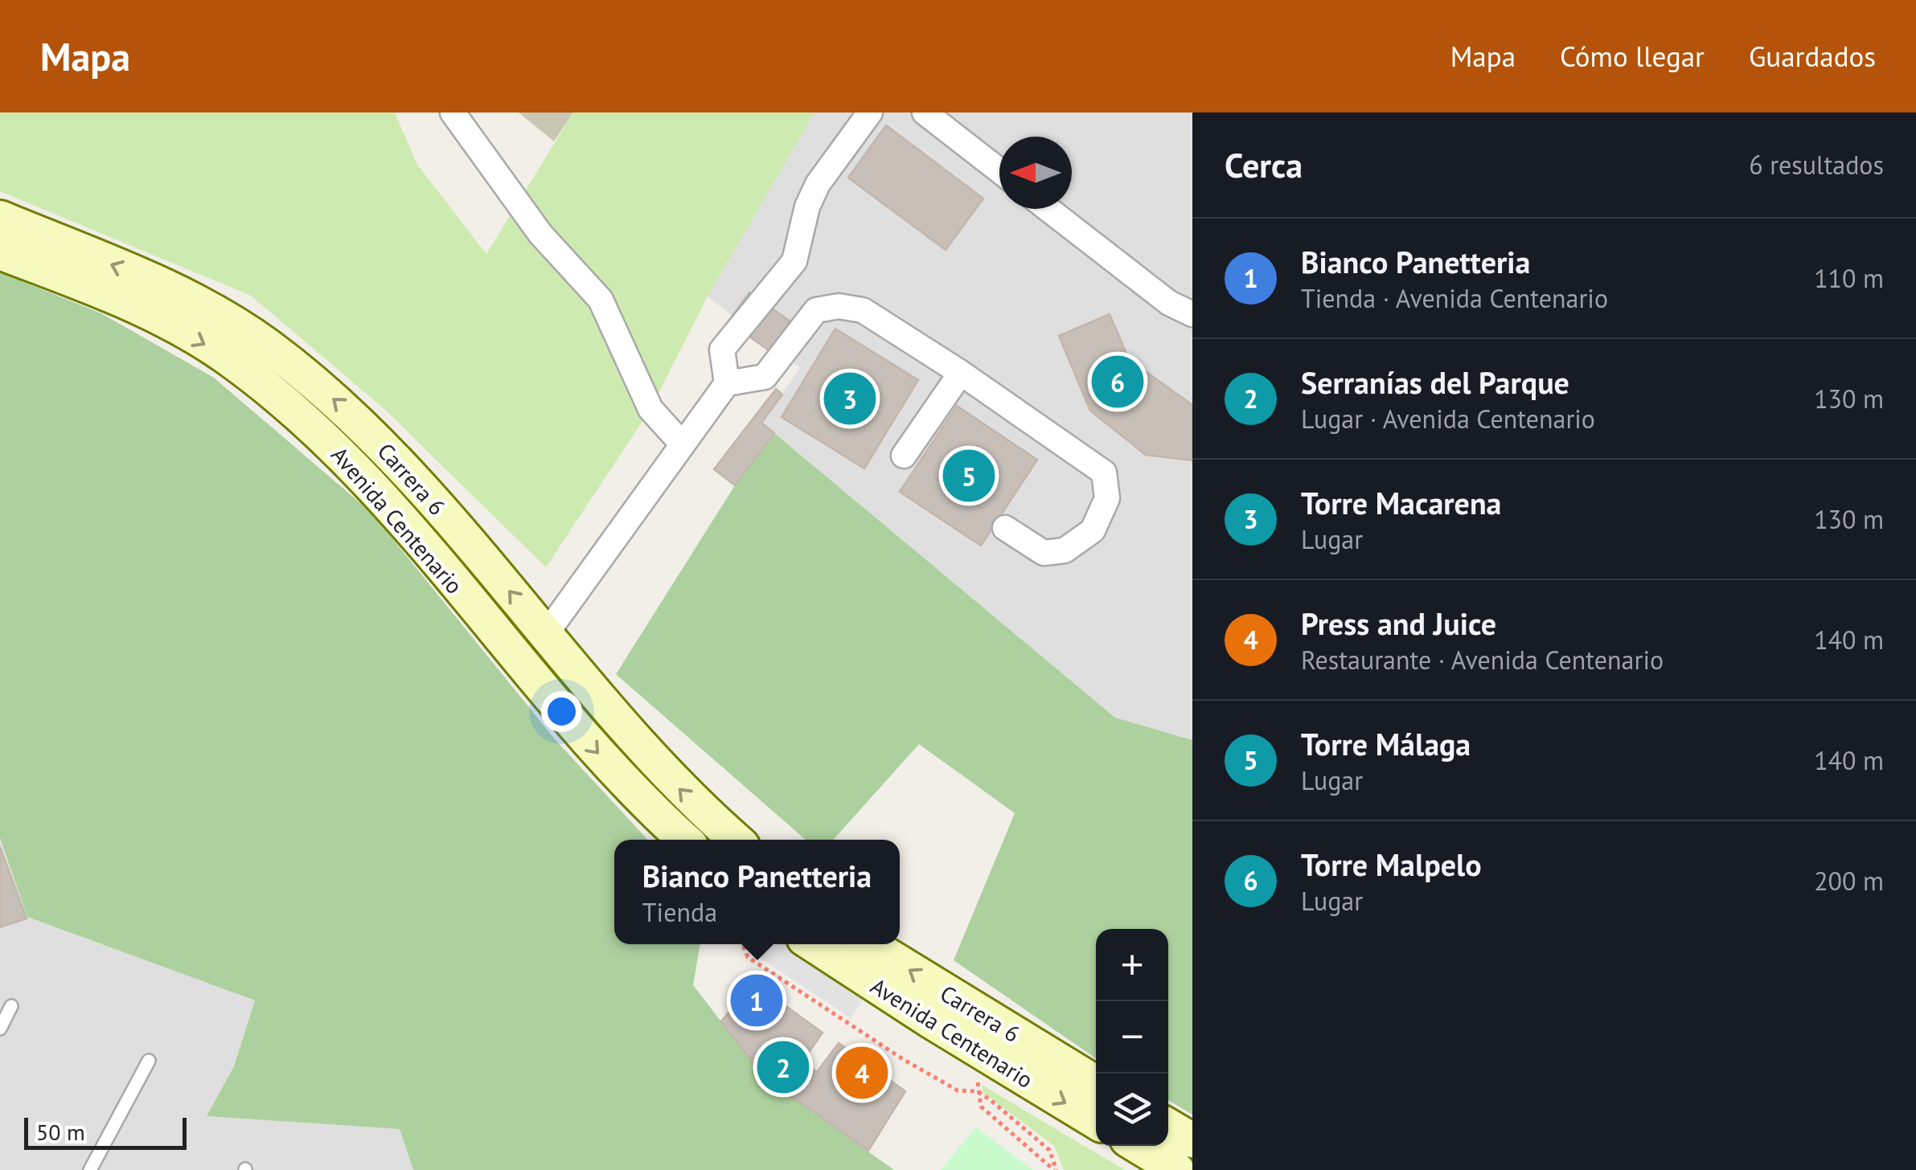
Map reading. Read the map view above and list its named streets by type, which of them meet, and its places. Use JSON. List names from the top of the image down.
{
  "streets": {
    "main road": ["Carrera 6", "Avenida Centenario"]
  },
  "one_way": ["Carrera 6", "Avenida Centenario"],
  "scale_bar": "50 m",
  "north": "left",
  "page": {
    "header": "Mapa",
    "nav": ["Mapa", "Cómo llegar", "Guardados"],
    "heading": ["Cerca", "6 resultados"],
    "list": [
      {
        "mark": "1",
        "name": "Bianco Panetteria",
        "note": "Tienda · Avenida Centenario",
        "value": "110 m"
      },
      {
        "mark": "2",
        "name": "Serranías del Parque",
        "note": "Lugar · Avenida Centenario",
        "value": "130 m"
      },
      {
        "mark": "3",
        "name": "Torre Macarena",
        "note": "Lugar",
        "value": "130 m"
      },
      {
        "mark": "4",
        "name": "Press and Juice",
        "note": "Restaurante · Avenida Centenario",
        "value": "140 m"
      },
      {
        "mark": "5",
        "name": "Torre Málaga",
        "note": "Lugar",
        "value": "140 m"
      },
      {
        "mark": "6",
        "name": "Torre Malpelo",
        "note": "Lugar",
        "value": "200 m"
      }
    ],
    "pins": [
      "6",
      "3",
      "5",
      "1",
      "2",
      "4"
    ],
    "popup": ["Bianco Panetteria", "Tienda"],
    "map_buttons": ["+", "−"],
    "scale": "50 m"
  }
}
